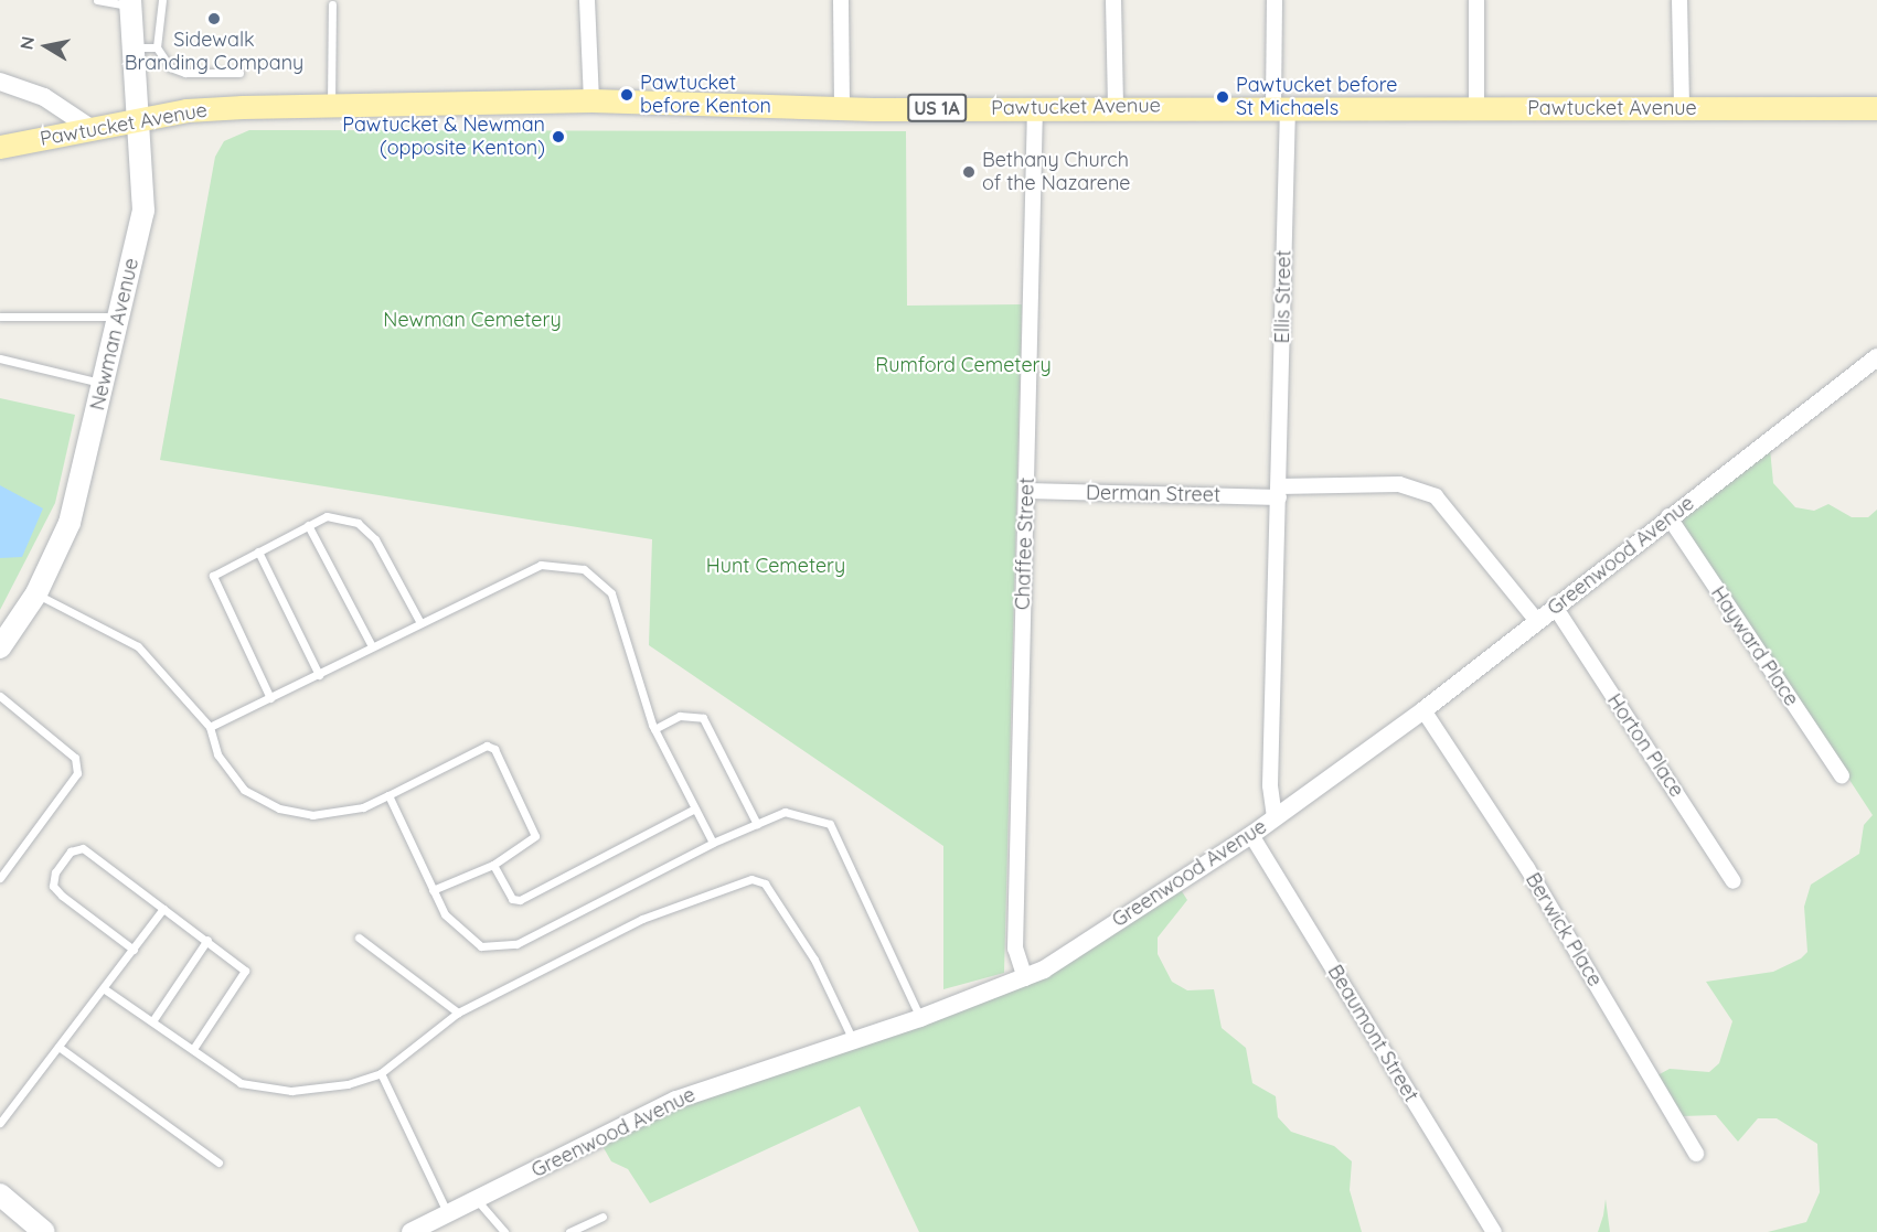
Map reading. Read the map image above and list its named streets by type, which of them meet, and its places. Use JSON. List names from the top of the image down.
{
  "streets": {
    "main road": ["Pawtucket Avenue", "US 1A", "Newman Avenue"],
    "street": [
      "Ellis Street",
      "Derman Street",
      "Chaffee Street",
      "Greenwood Avenue",
      "Hayward Place",
      "Horton Place",
      "Berwick Place",
      "Beaumont Street"
    ]
  },
  "crossings": [
    ["Pawtucket Avenue", "Ellis Street"],
    ["Pawtucket Avenue", "Newman Avenue"],
    ["Pawtucket Avenue", "Chaffee Street"],
    ["Ellis Street", "Derman Street"],
    ["Ellis Street", "Greenwood Avenue"],
    ["Derman Street", "Chaffee Street"],
    ["Derman Street", "Greenwood Avenue"],
    ["Chaffee Street", "Greenwood Avenue"],
    ["Greenwood Avenue", "Hayward Place"],
    ["Greenwood Avenue", "Horton Place"],
    ["Greenwood Avenue", "Berwick Place"],
    ["Greenwood Avenue", "Beaumont Street"]
  ],
  "parks": ["Newman Cemetery", "Rumford Cemetery", "Hunt Cemetery"],
  "places": [
    "Sidewalk Branding Company",
    "Pawtucket before Kenton",
    "Pawtucket before St Michaels",
    "Pawtucket & Newman (opposite Kenton)",
    "Bethany Church of the Nazarene"
  ],
  "north": "left"
}
